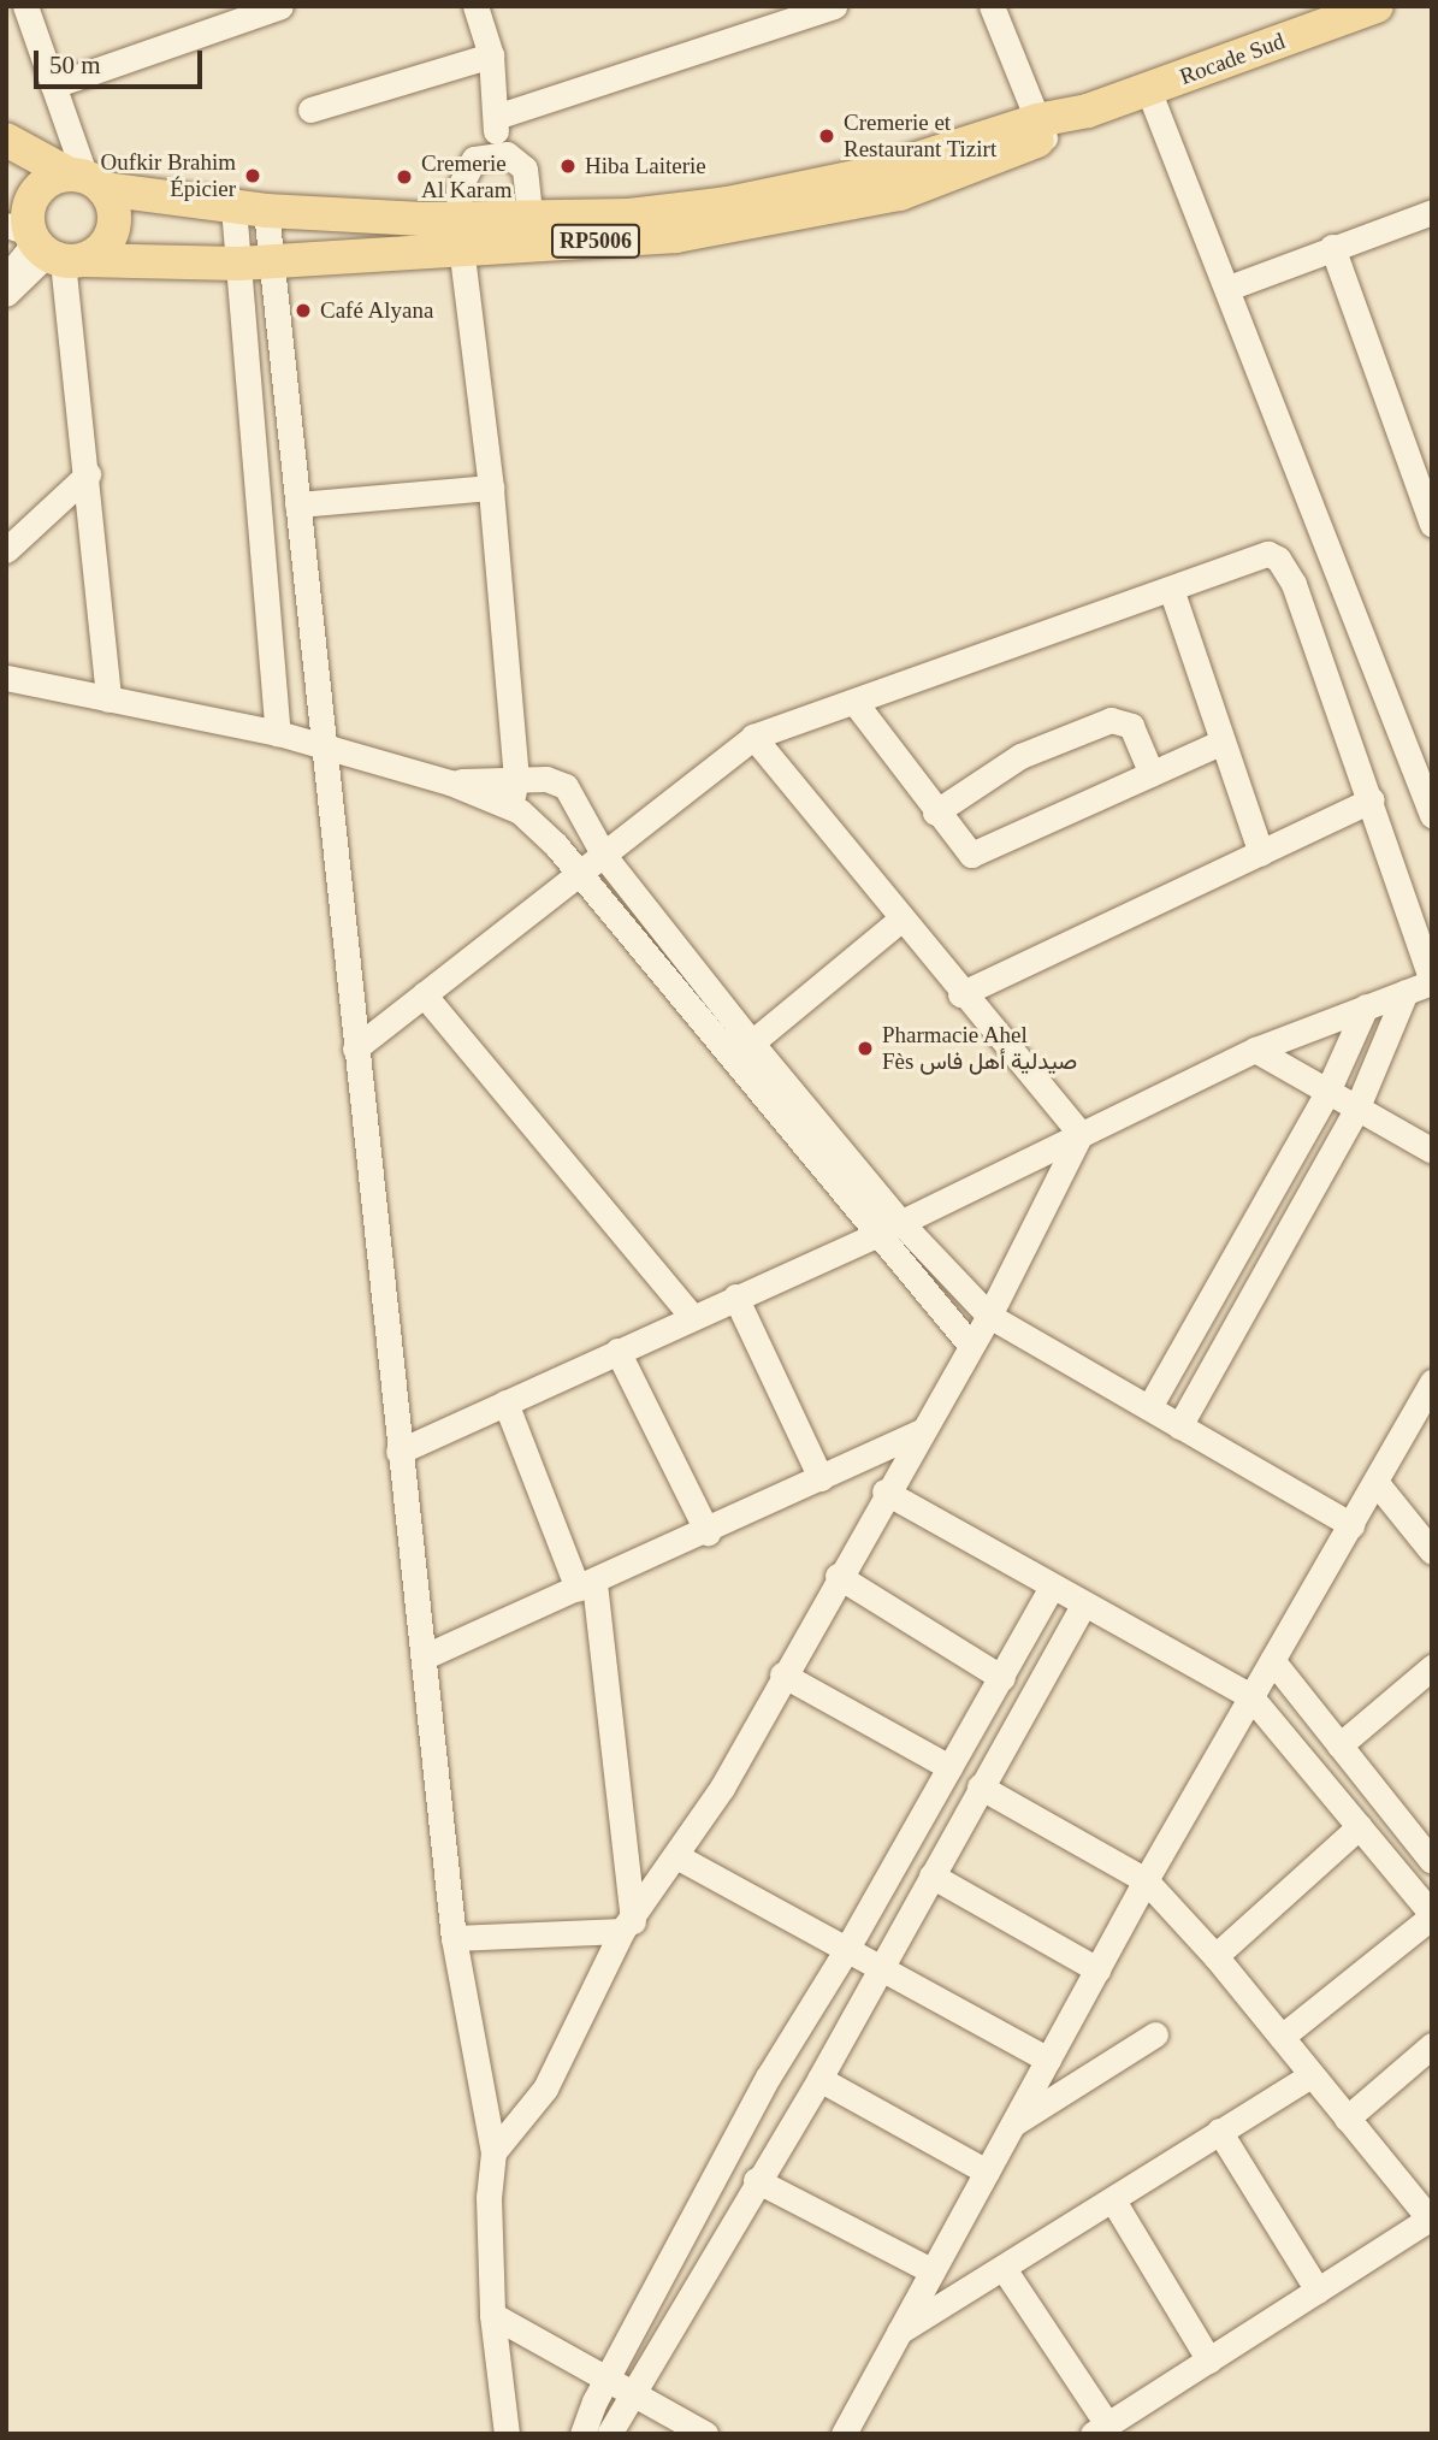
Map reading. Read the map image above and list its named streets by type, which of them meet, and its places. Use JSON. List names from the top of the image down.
{
  "streets": {
    "main road": ["Rocade Sud", "RP5006"]
  },
  "crossings": [
    ["Rocade Sud", "RP5006"]
  ],
  "places": [
    "Cremerie et Restaurant Tizirt",
    "Hiba Laiterie",
    "Oufkir Brahim Épicier",
    "Cremerie Al Karam",
    "Café Alyana",
    "Pharmacie Ahel Fès صيدلية أهل فاس"
  ],
  "scale_bar": "50 m"
}
